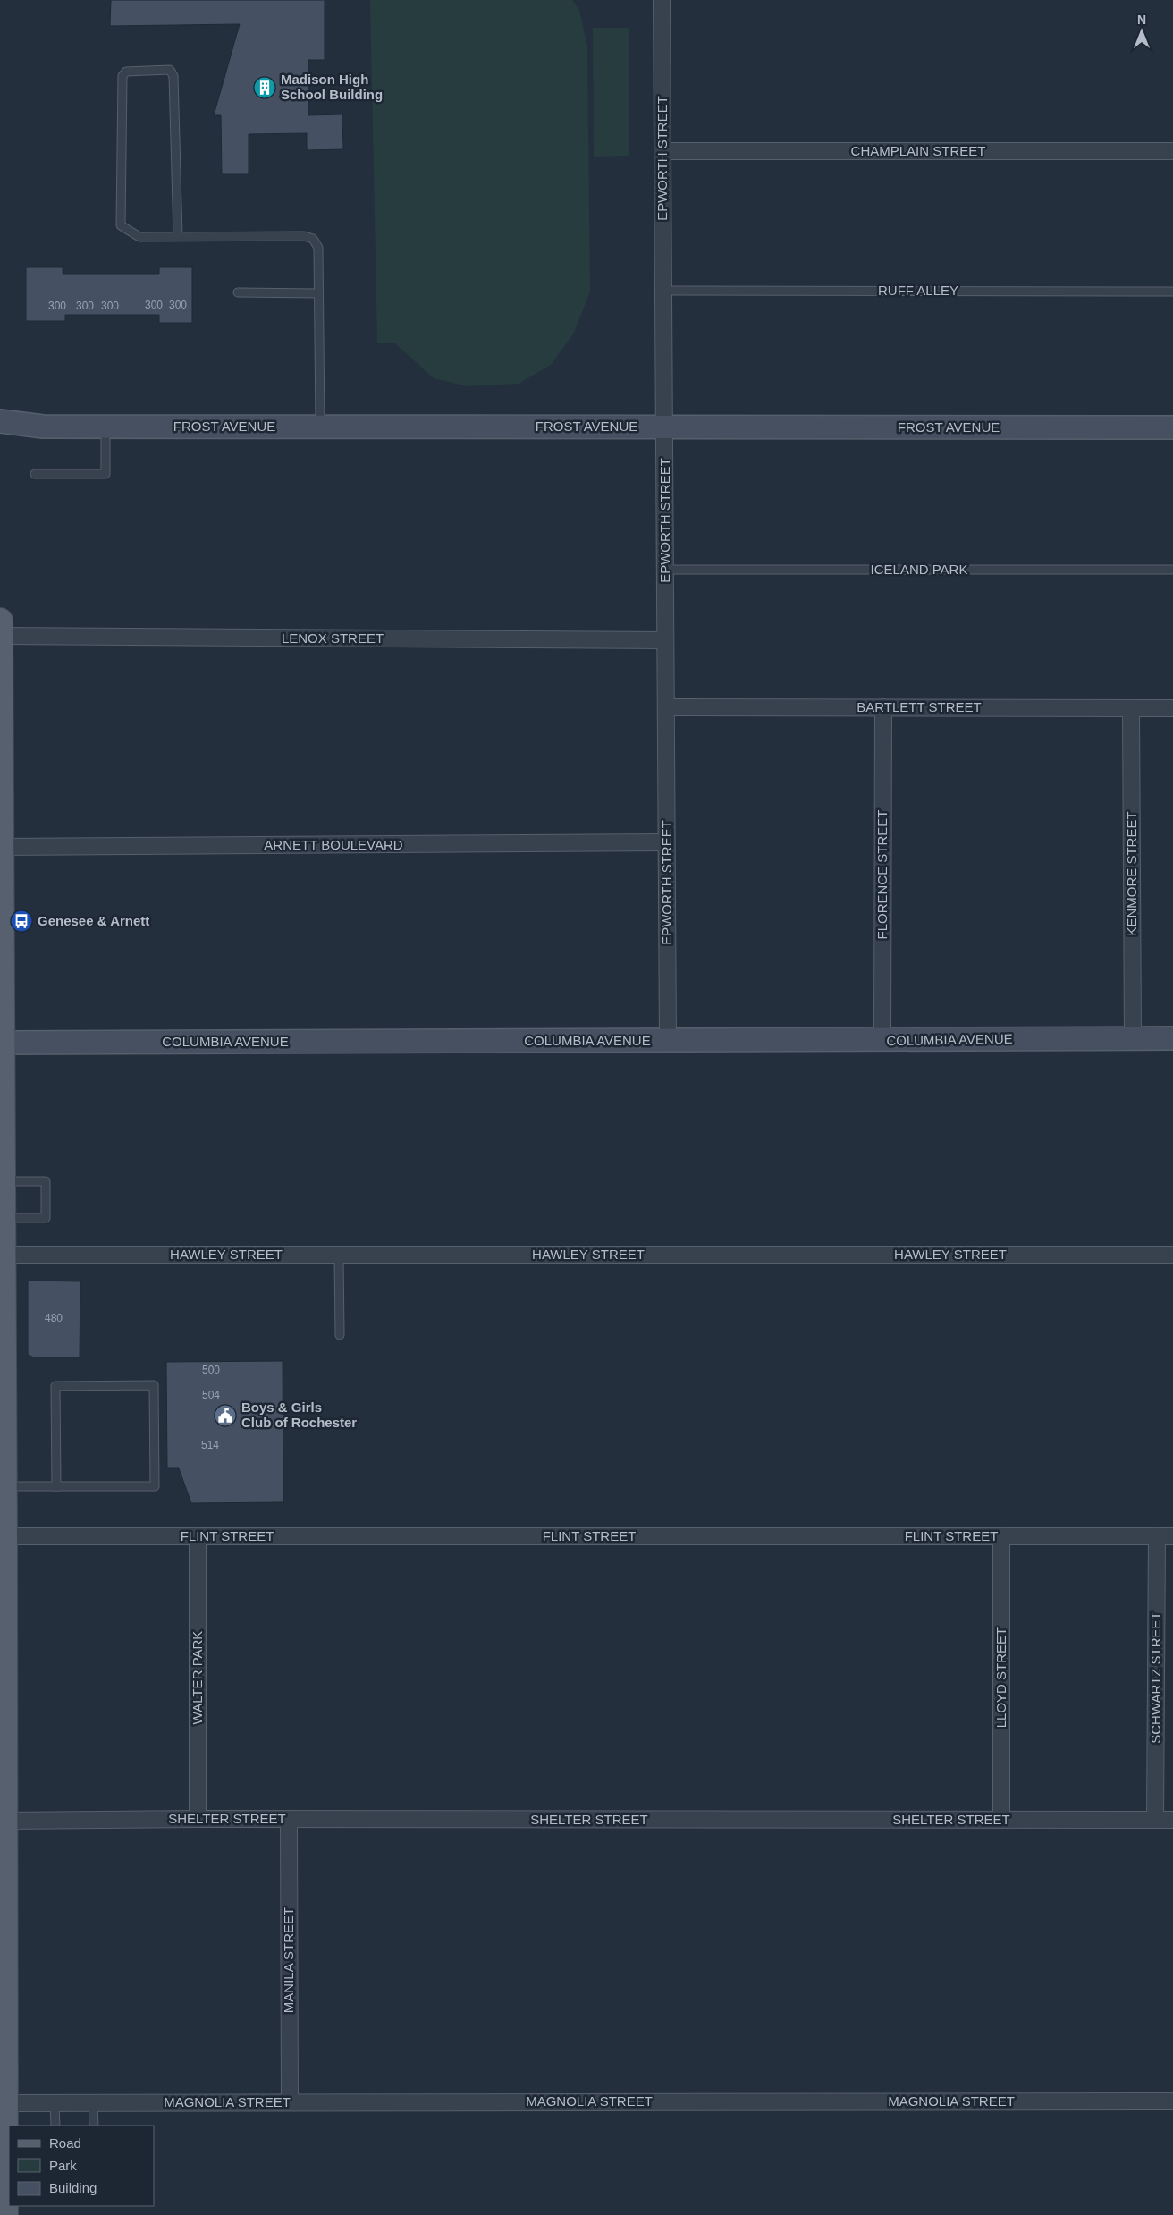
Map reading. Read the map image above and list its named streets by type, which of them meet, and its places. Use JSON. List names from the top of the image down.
{
  "streets": {
    "street": [
      "CHAMPLAIN STREET",
      "EPWORTH STREET",
      "FROST AVENUE",
      "LENOX STREET",
      "BARTLETT STREET",
      "ARNETT BOULEVARD",
      "KENMORE STREET",
      "FLORENCE STREET",
      "COLUMBIA AVENUE",
      "HAWLEY STREET",
      "FLINT STREET",
      "WALTER PARK",
      "LLOYD STREET",
      "SCHWARTZ STREET",
      "SHELTER STREET",
      "MANILA STREET",
      "MAGNOLIA STREET"
    ],
    "lane": ["RUFF ALLEY", "ICELAND PARK"]
  },
  "crossings": [
    ["CHAMPLAIN STREET", "EPWORTH STREET"],
    ["EPWORTH STREET", "RUFF ALLEY"],
    ["EPWORTH STREET", "FROST AVENUE"],
    ["EPWORTH STREET", "ICELAND PARK"],
    ["EPWORTH STREET", "LENOX STREET"],
    ["EPWORTH STREET", "BARTLETT STREET"],
    ["EPWORTH STREET", "ARNETT BOULEVARD"],
    ["EPWORTH STREET", "COLUMBIA AVENUE"],
    ["BARTLETT STREET", "KENMORE STREET"],
    ["BARTLETT STREET", "FLORENCE STREET"],
    ["KENMORE STREET", "COLUMBIA AVENUE"],
    ["FLORENCE STREET", "COLUMBIA AVENUE"],
    ["FLINT STREET", "WALTER PARK"],
    ["FLINT STREET", "LLOYD STREET"],
    ["FLINT STREET", "SCHWARTZ STREET"],
    ["WALTER PARK", "SHELTER STREET"],
    ["LLOYD STREET", "SHELTER STREET"],
    ["SCHWARTZ STREET", "SHELTER STREET"],
    ["SHELTER STREET", "MANILA STREET"],
    ["MANILA STREET", "MAGNOLIA STREET"]
  ],
  "places": {
    "building": ["Madison High School Building"],
    "bus stop": ["Genesee & Arnett"],
    "public building": ["Boys & Girls Club of Rochester"]
  },
  "house_numbers": [
    "300",
    "300",
    "300",
    "300",
    "300",
    "480",
    "500",
    "504",
    "514"
  ],
  "legend": ["Road", "Park", "Building"],
  "north": "top"
}
